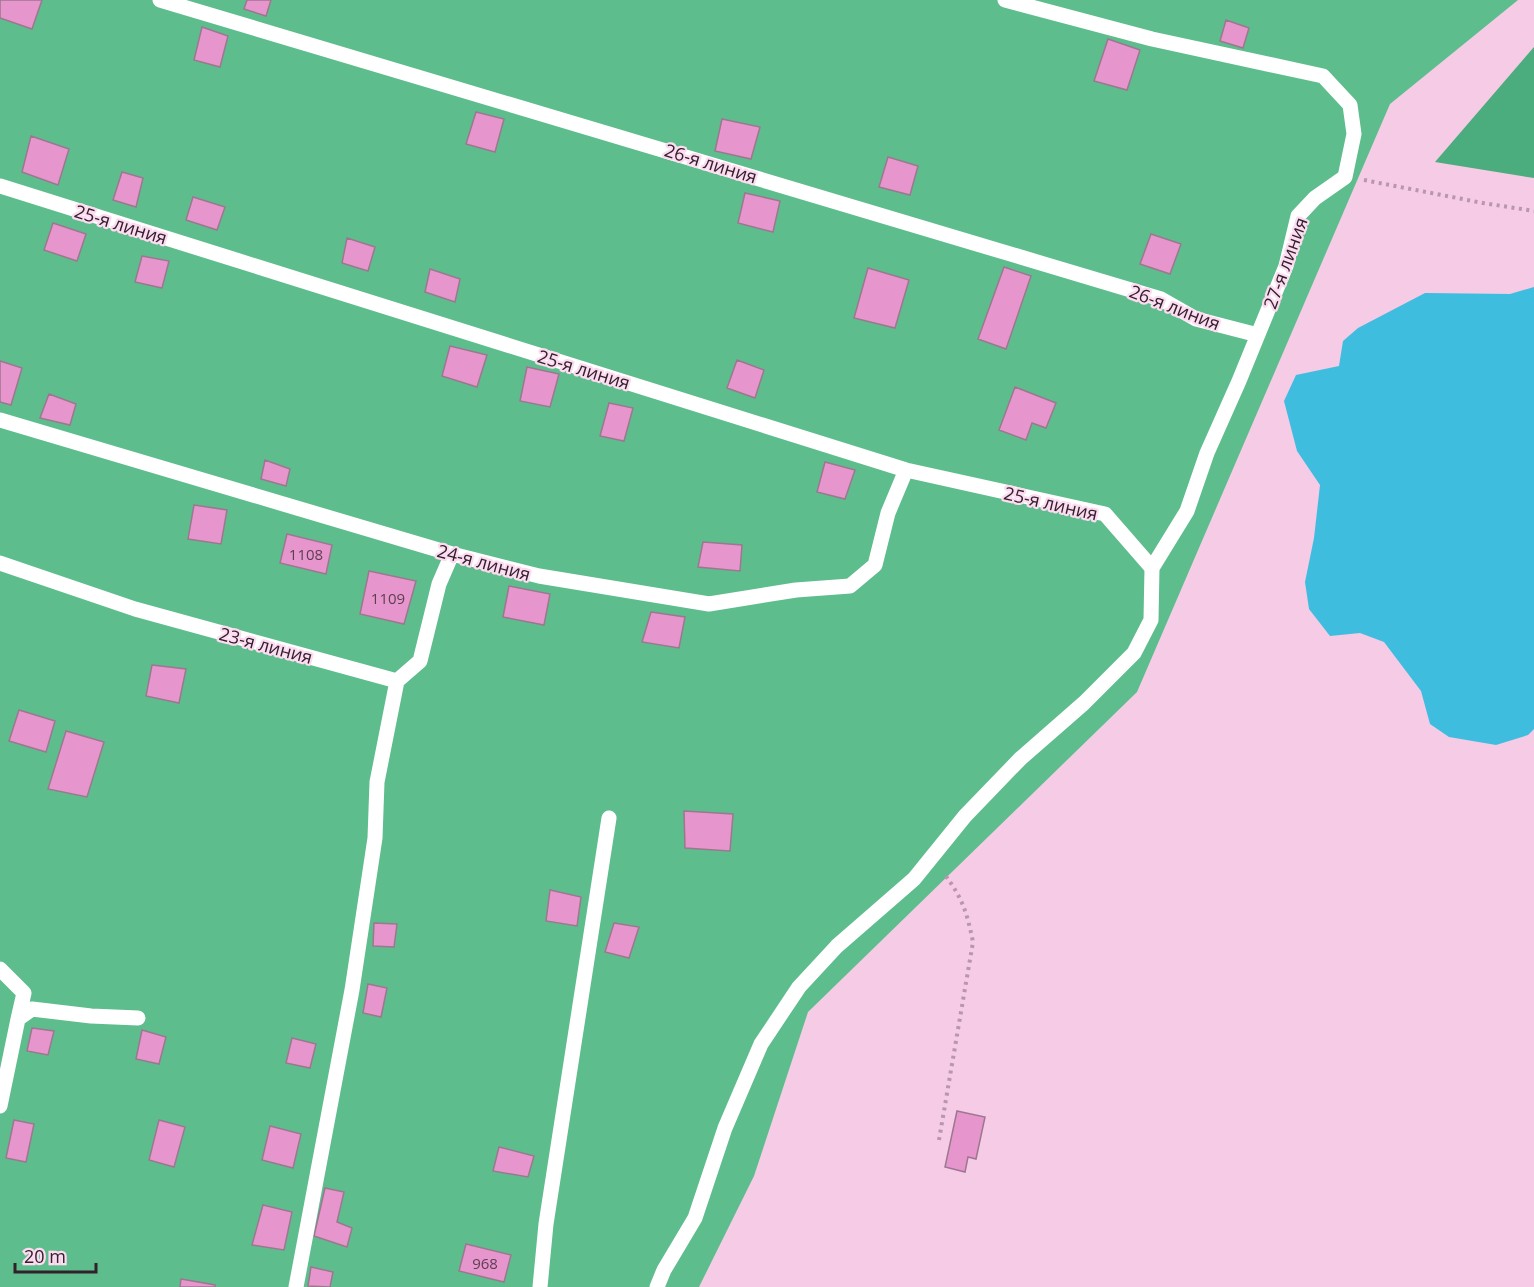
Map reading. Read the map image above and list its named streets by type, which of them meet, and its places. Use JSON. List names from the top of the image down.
{
  "streets": {
    "lane": [
      "26-я линия",
      "25-я линия",
      "27-я линия",
      "24-я линия",
      "23-я линия"
    ]
  },
  "crossings": [
    ["26-я линия", "27-я линия"],
    ["25-я линия", "27-я линия"],
    ["25-я линия", "24-я линия"]
  ],
  "house_numbers": ["1108", "1109", "968"],
  "scale_bar": "20 m"
}
